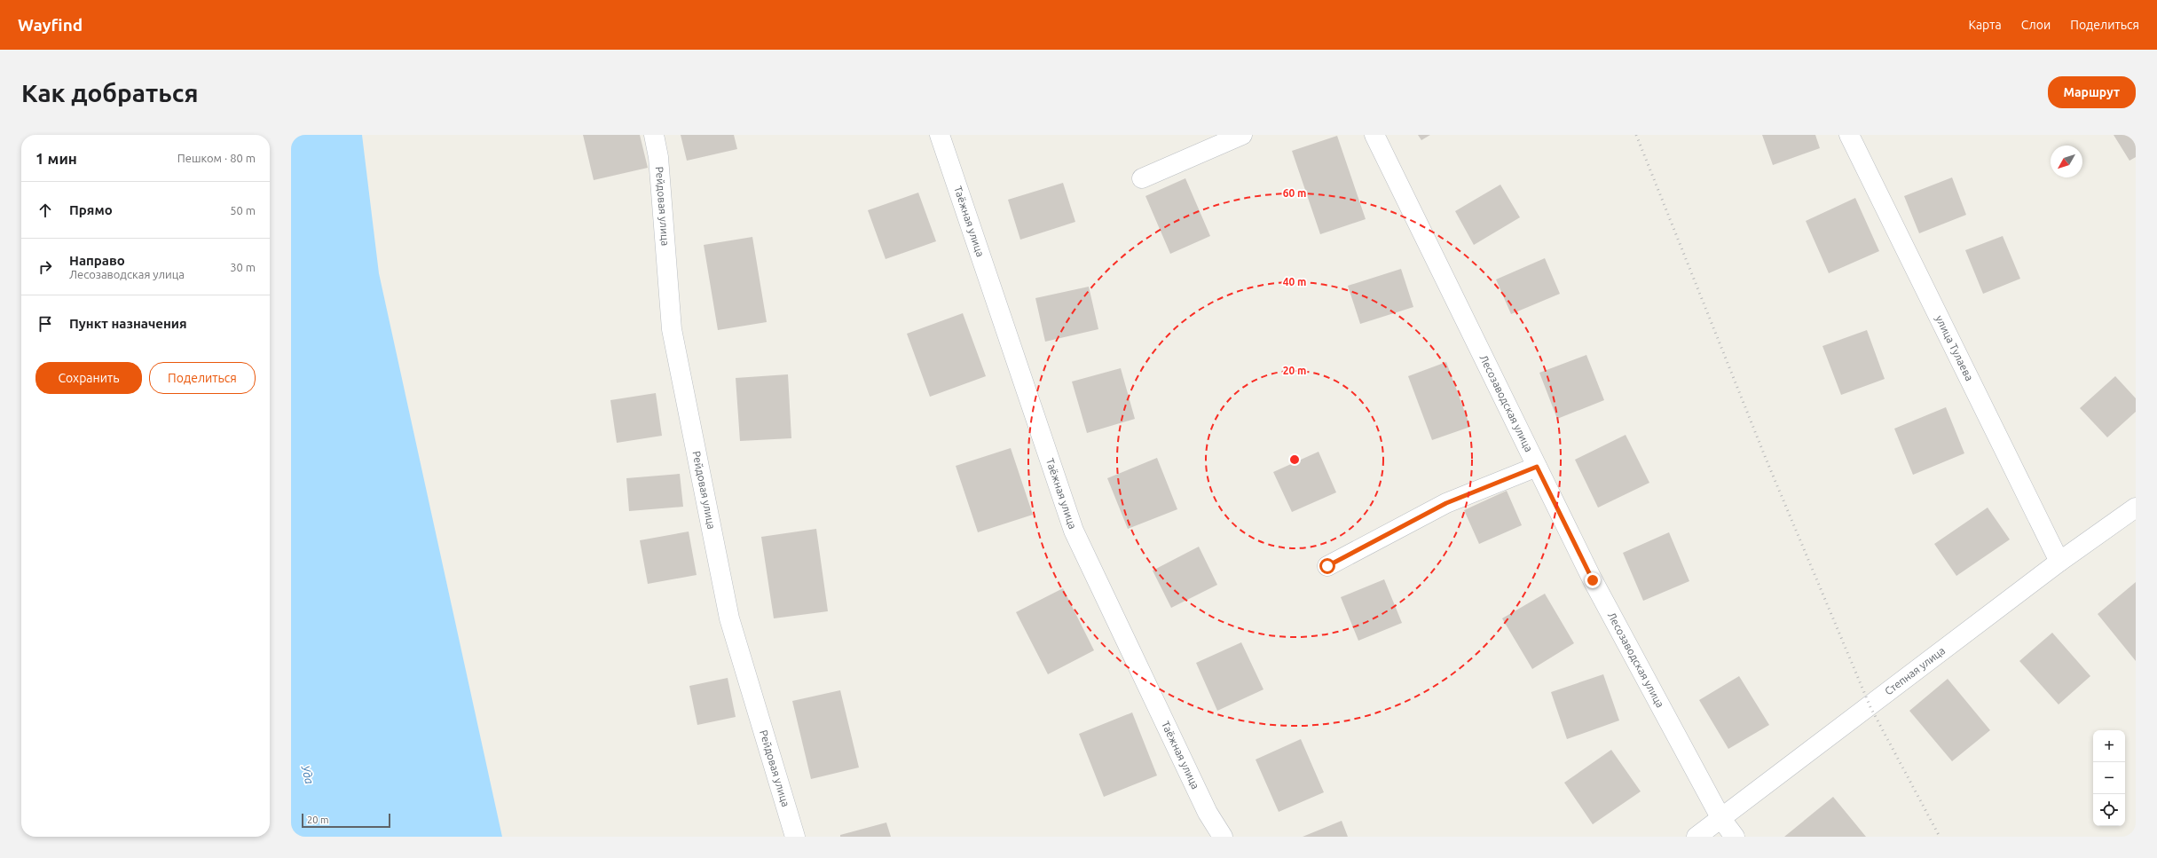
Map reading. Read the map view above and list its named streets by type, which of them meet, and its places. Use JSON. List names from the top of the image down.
{
  "streets": {
    "street": [
      "Рейдовая улица",
      "Таёжная улица",
      "улица Тулаева",
      "Лесозаводская улица",
      "Степная улица"
    ]
  },
  "crossings": [
    ["улица Тулаева", "Степная улица"],
    ["Лесозаводская улица", "Степная улица"]
  ],
  "water": ["Уда"],
  "scale_bar": "20 m",
  "north": "bottom left",
  "page": {
    "header": "Wayfind",
    "nav": ["Карта", "Слои", "Поделиться"],
    "buttons": [
      "Маршрут",
      ["Сохранить", "Поделиться"]
    ],
    "title": "Как добраться",
    "heading": ["1 мин", "Пешком · 80 m"],
    "list": [
      ["Прямо", "50 m"],
      ["Направо", "Лесозаводская улица", "30 m"],
      "Пункт назначения"
    ],
    "map_buttons": ["+", "−"],
    "scale": "20 m"
  },
  "rings": ["60 m", "40 m", "20 m"]
}
